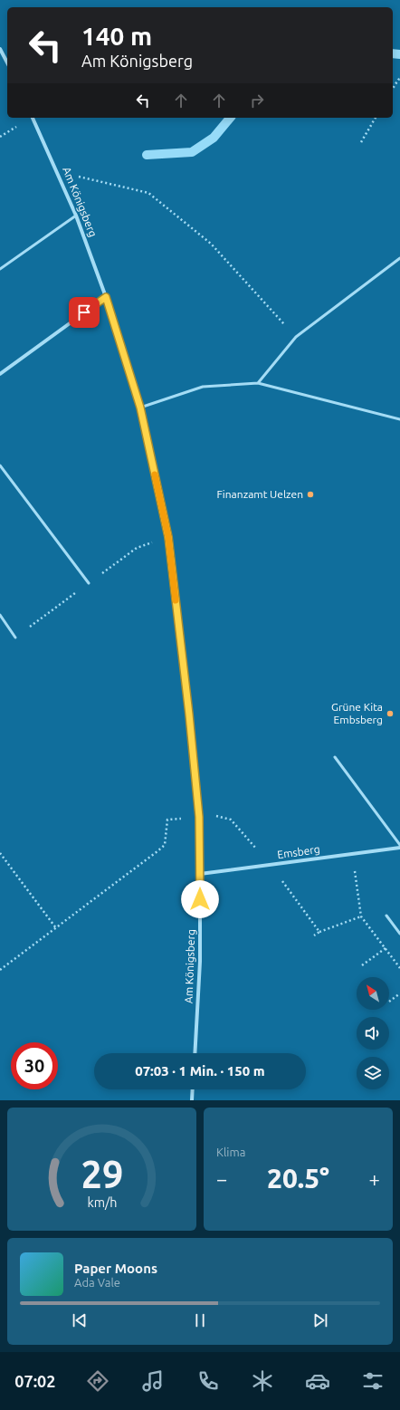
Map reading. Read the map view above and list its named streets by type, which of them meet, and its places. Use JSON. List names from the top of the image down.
{
  "streets": {
    "street": ["Am Königsberg", "Emsberg"]
  },
  "crossings": [
    ["Am Königsberg", "Emsberg"]
  ],
  "places": ["Finanzamt Uelzen", "Grüne Kita Embsberg"],
  "north": "top left",
  "page": {
    "turn": ["140 m", "Am Königsberg"],
    "limit": "30",
    "trip": "07:03 · 1 Min. · 150 m",
    "tile": "Klima",
    "heat": ["−", "20.5°", "+"],
    "song": ["Paper Moons", "Ada Vale"],
    "tabs": "07:02",
    "gauge": ["29", "km/h"]
  }
}
